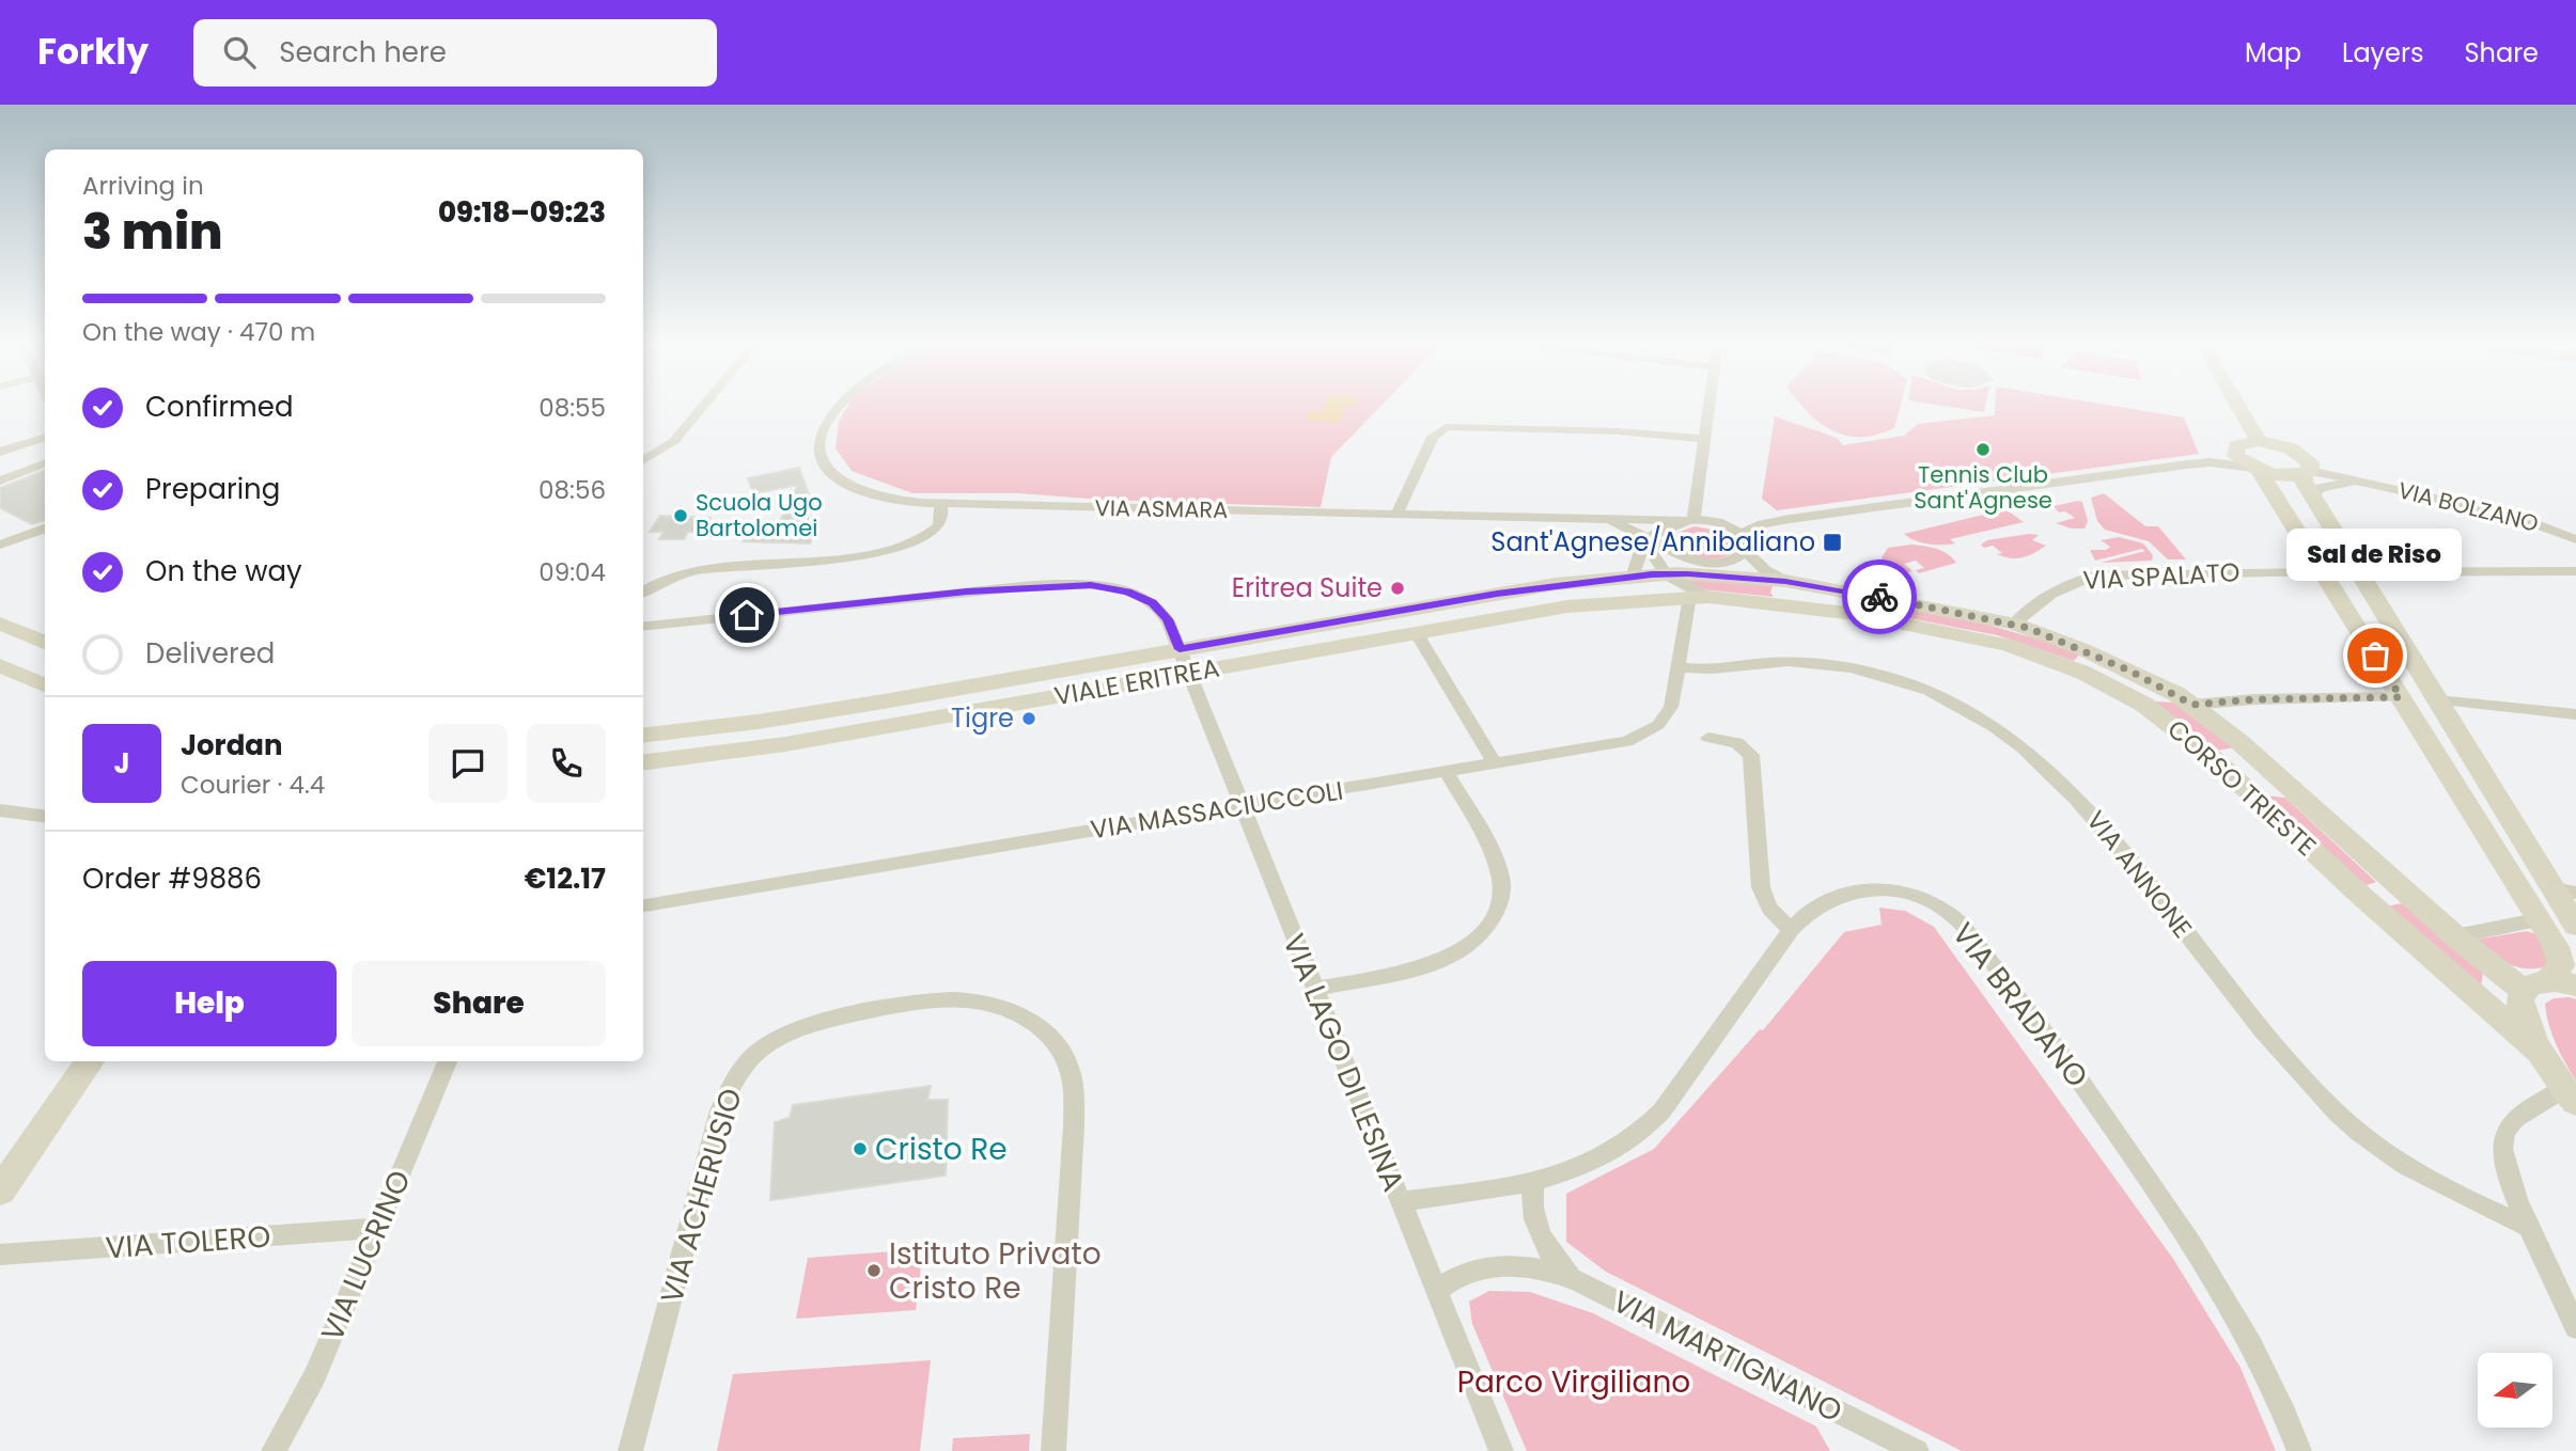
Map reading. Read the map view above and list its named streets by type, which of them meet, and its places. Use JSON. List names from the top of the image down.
{
  "streets": {
    "street": [
      "VIA BOLZANO",
      "VIA ASMARA",
      "VIA SPALATO",
      "VIALE ERITREA",
      "CORSO TRIESTE",
      "VIA MASSACIUCCOLI",
      "VIA ANNONE",
      "VIA BRADANO",
      "VIA LAGO DI LESINA",
      "VIA ACHERUSIO",
      "VIA TOLERO",
      "VIA LUCRINO",
      "VIA MARTIGNANO"
    ]
  },
  "crossings": [
    ["VIA SPALATO", "CORSO TRIESTE"],
    ["VIALE ERITREA", "CORSO TRIESTE"],
    ["VIALE ERITREA", "VIA MASSACIUCCOLI"],
    ["VIALE ERITREA", "VIA LAGO DI LESINA"],
    ["VIA MASSACIUCCOLI", "VIA ANNONE"],
    ["VIA MASSACIUCCOLI", "VIA LAGO DI LESINA"],
    ["VIA BRADANO", "VIA LAGO DI LESINA"],
    ["VIA TOLERO", "VIA LUCRINO"]
  ],
  "parks": ["Parco Virgiliano"],
  "places": {
    "other": [
      "Tennis Club Sant'Agnese",
      "Scuola Ugo Bartolomei",
      "Eritrea Suite",
      "Sal de Riso",
      "Tigre",
      "Cristo Re",
      "Istituto Privato Cristo Re"
    ],
    "transit": ["Sant'Agnese/Annibaliano"]
  },
  "north": "left",
  "page": {
    "header": "Forkly",
    "search": "Search here",
    "nav": ["Map", "Layers", "Share"],
    "heading": ["3 min", "Arriving in", "09:18–09:23"],
    "panel": [
      "Jordan",
      "Courier · 4.4",
      "Order #9886",
      "€12.17"
    ],
    "bar": "On the way · 470 m",
    "list": [
      ["Confirmed", "08:55"],
      ["Preparing", "08:56"],
      ["On the way", "09:04"],
      "Delivered"
    ],
    "bubble": "Sal de Riso",
    "round": "J",
    "buttons": ["Help", "Share"]
  }
}
